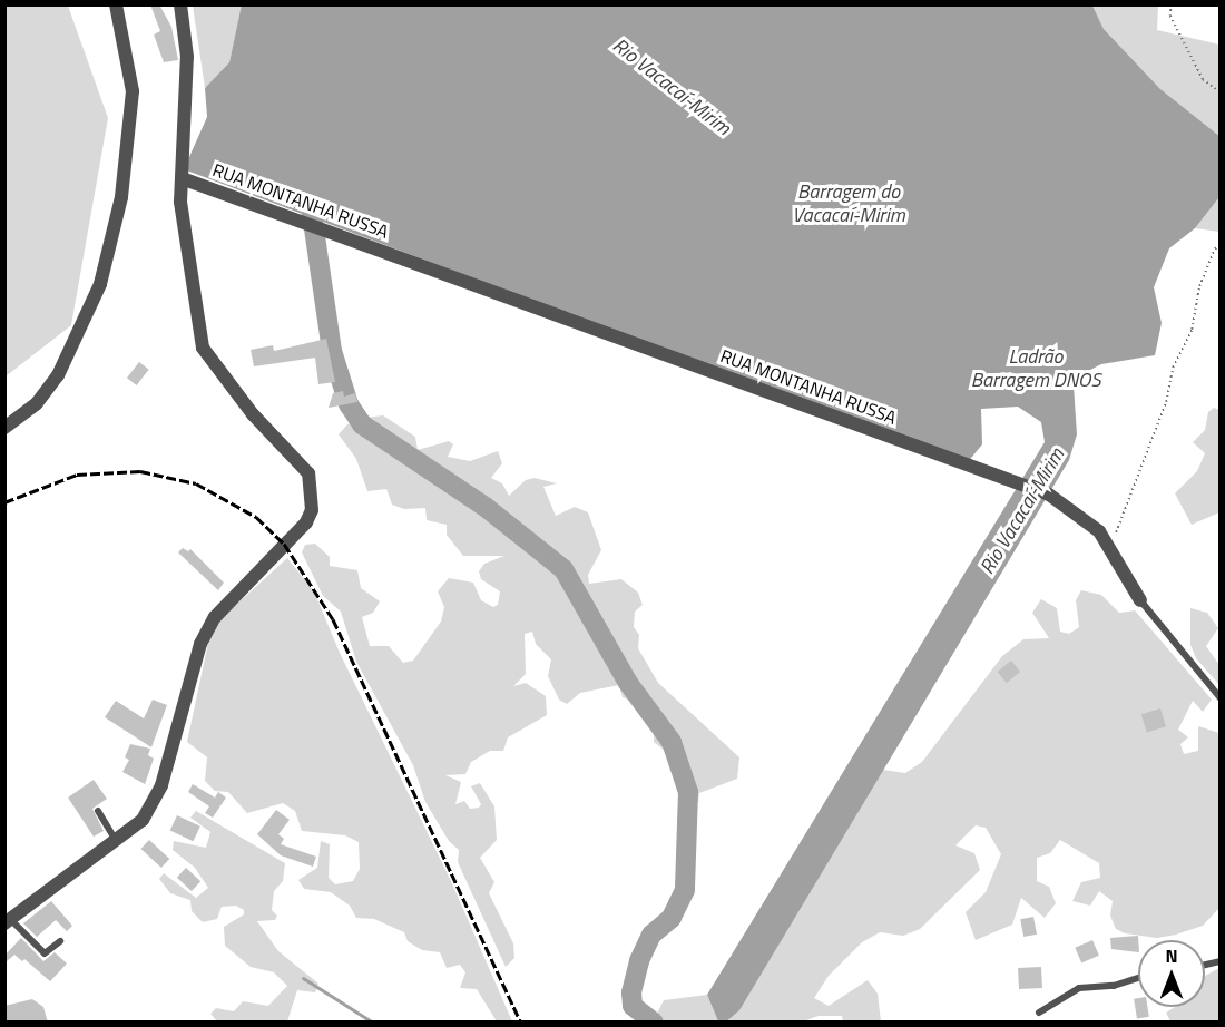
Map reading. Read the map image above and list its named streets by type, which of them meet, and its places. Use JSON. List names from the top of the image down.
{
  "streets": {
    "street": ["RUA MONTANHA RUSSA"]
  },
  "water": ["Rio Vacacaí-Mirim", "Barragem do Vacacaí-Mirim", "Ladrão Barragem DNOS"],
  "north": "top"
}
